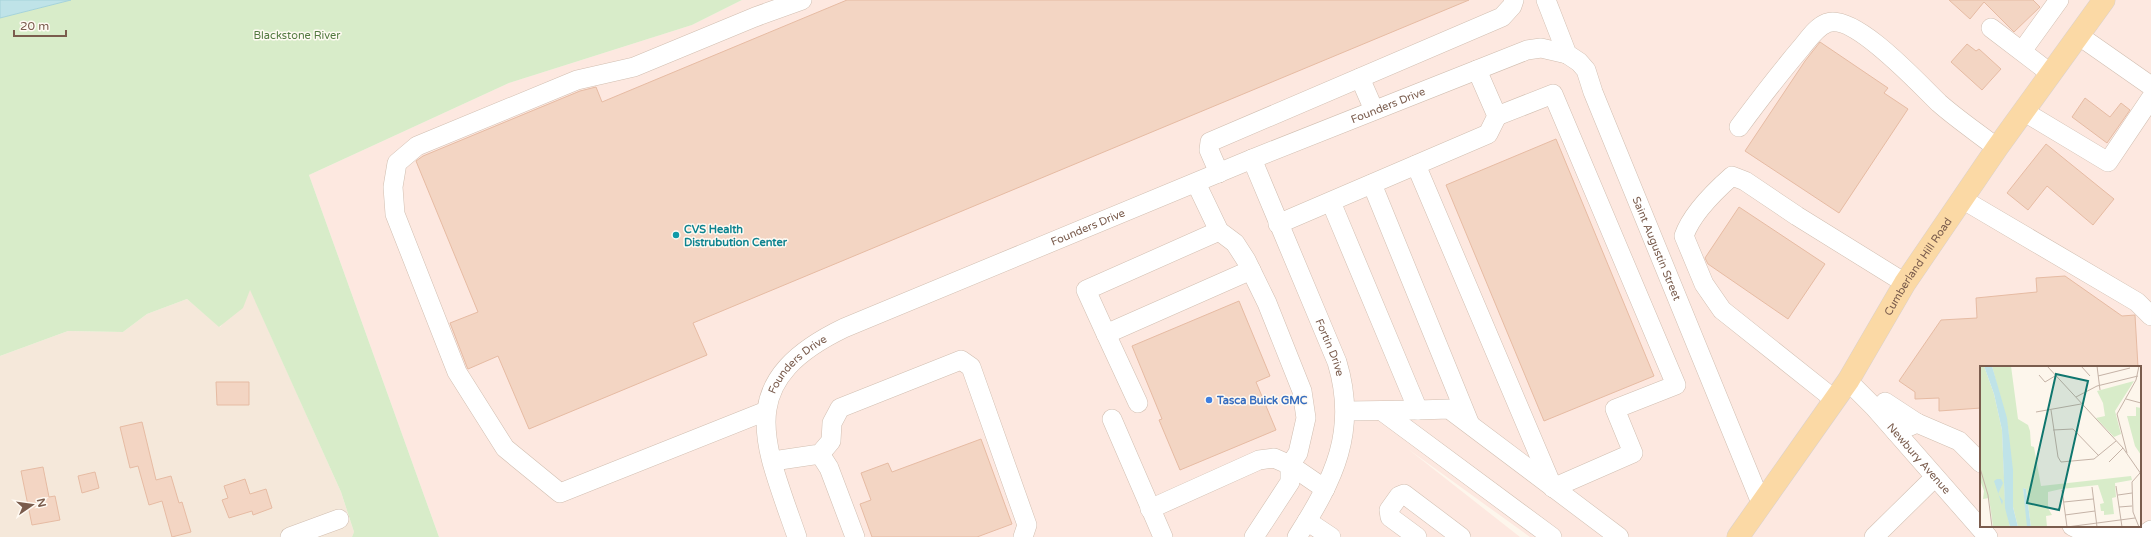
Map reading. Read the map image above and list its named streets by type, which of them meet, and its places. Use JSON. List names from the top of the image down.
{
  "streets": {
    "main road": ["Cumberland Hill Road"],
    "street": [
      "Founders Drive",
      "Saint Augustin Street",
      "Fortin Drive",
      "Newbury Avenue"
    ]
  },
  "crossings": [
    ["Founders Drive", "Saint Augustin Street"],
    ["Founders Drive", "Fortin Drive"],
    ["Saint Augustin Street", "Cumberland Hill Road"],
    ["Cumberland Hill Road", "Newbury Avenue"]
  ],
  "parks": ["Blackstone River"],
  "places": ["CVS Health Distrubution Center", "Tasca Buick GMC"],
  "scale_bar": "20 m",
  "north": "right"
}
